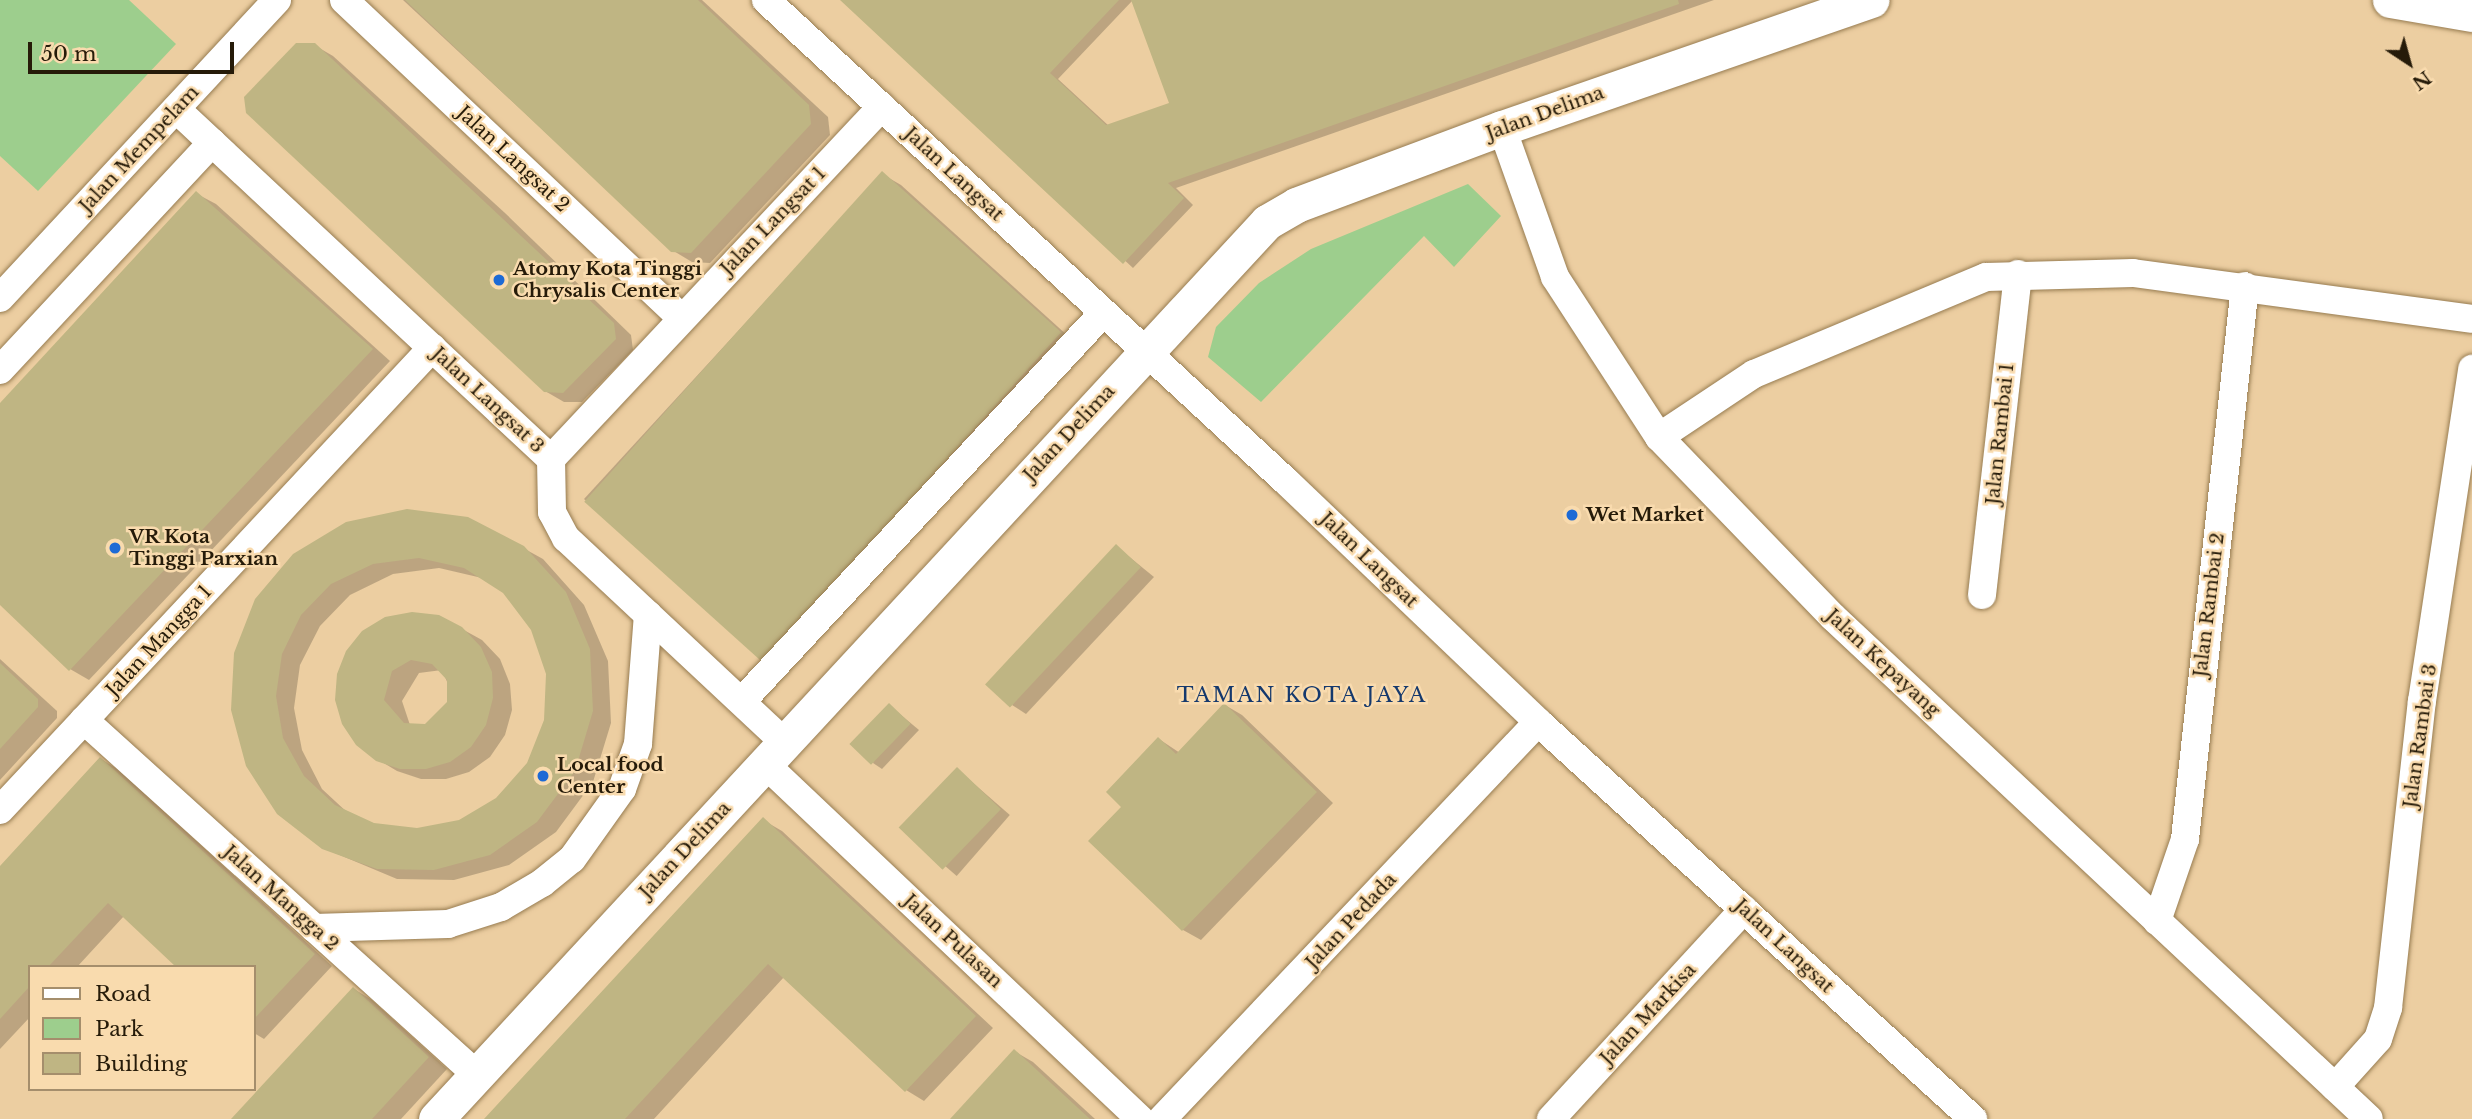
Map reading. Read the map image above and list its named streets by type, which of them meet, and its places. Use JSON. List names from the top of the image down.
{
  "streets": {
    "street": [
      "Jalan Delima",
      "Jalan Mempelam",
      "Jalan Langsat 2",
      "Jalan Langsat",
      "Jalan Langsat 1",
      "Jalan Langsat 3",
      "Jalan Rambai 1",
      "Jalan Rambai 2",
      "Jalan Mangga 1",
      "Jalan Kepayang",
      "Jalan Rambai 3",
      "Jalan Mangga 2",
      "Jalan Pedada",
      "Jalan Pulasan",
      "Jalan Markisa"
    ]
  },
  "crossings": [
    ["Jalan Delima", "Jalan Langsat"],
    ["Jalan Delima", "Jalan Langsat 3"],
    ["Jalan Delima", "Jalan Kepayang"],
    ["Jalan Delima", "Jalan Mangga 2"],
    ["Jalan Delima", "Jalan Pulasan"],
    ["Jalan Mempelam", "Jalan Langsat 3"],
    ["Jalan Langsat 2", "Jalan Langsat 1"],
    ["Jalan Langsat", "Jalan Langsat 1"],
    ["Jalan Langsat", "Jalan Pedada"],
    ["Jalan Langsat", "Jalan Markisa"],
    ["Jalan Langsat 1", "Jalan Langsat 3"],
    ["Jalan Langsat 3", "Jalan Mangga 1"],
    ["Jalan Langsat 3", "Jalan Pulasan"],
    ["Jalan Rambai 2", "Jalan Kepayang"],
    ["Jalan Mangga 1", "Jalan Mangga 2"],
    ["Jalan Kepayang", "Jalan Rambai 3"]
  ],
  "districts": ["TAMAN KOTA JAYA"],
  "places": [
    "Atomy Kota Tinggi Chrysalis Center",
    "Wet Market",
    "VR Kota Tinggi Parxian",
    "Local food Center"
  ],
  "legend": ["Road", "Park", "Building"],
  "scale_bar": "50 m",
  "north": "bottom right"
}
